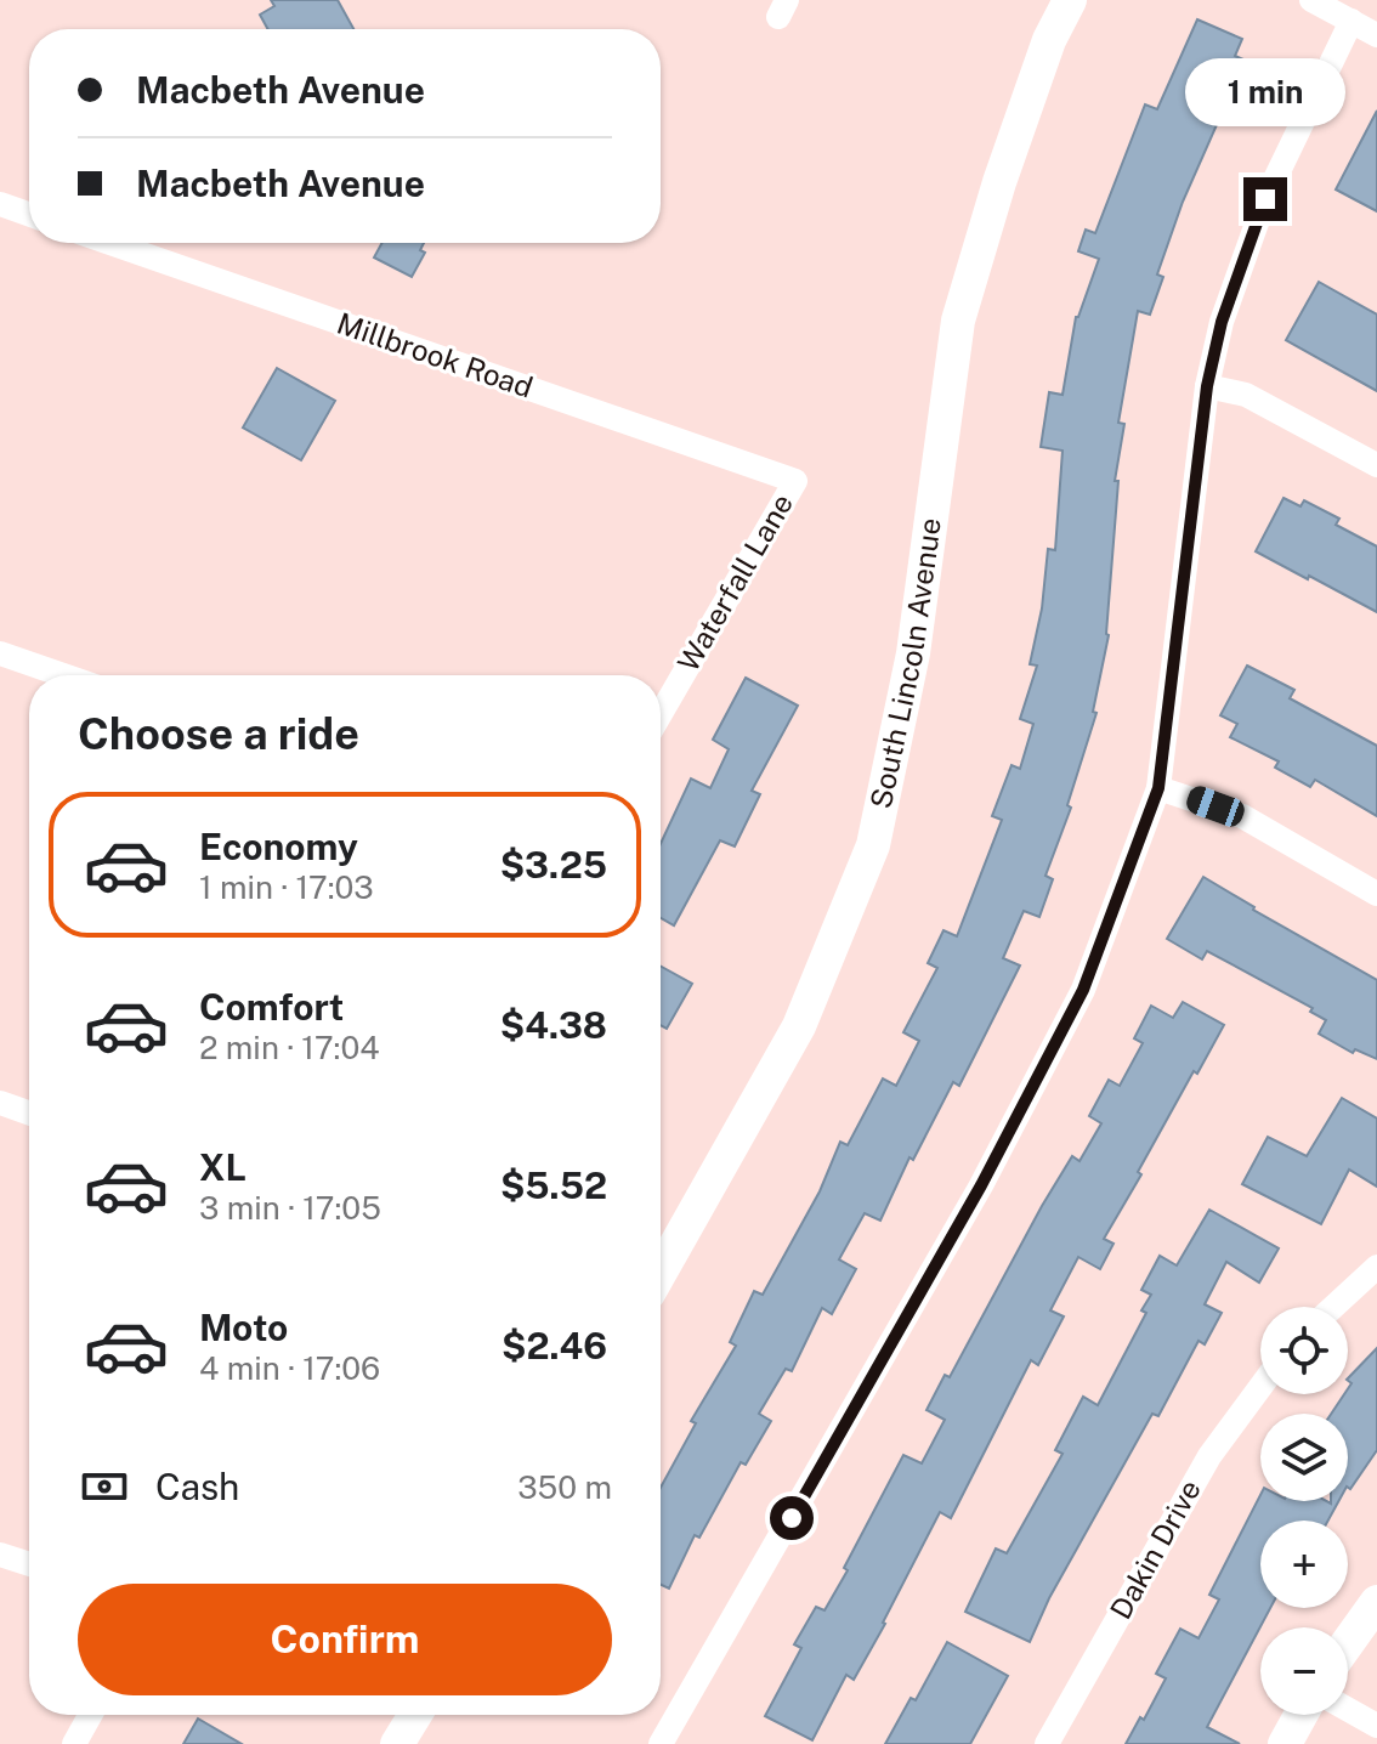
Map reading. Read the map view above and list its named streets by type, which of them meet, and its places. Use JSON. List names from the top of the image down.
{
  "streets": {
    "main road": ["South Lincoln Avenue"],
    "street": ["Millbrook Road", "Waterfall Lane", "Dakin Drive"]
  },
  "crossings": [
    ["Millbrook Road", "Waterfall Lane"]
  ],
  "page": {
    "banner": ["Macbeth Avenue", "Macbeth Avenue"],
    "bubble": "1 min",
    "heading": "Choose a ride",
    "list": [
      {
        "name": "Economy",
        "note": "1 min · 17:03",
        "value": "$3.25"
      },
      {
        "name": "Comfort",
        "note": "2 min · 17:04",
        "value": "$4.38"
      },
      {
        "name": "XL",
        "note": "3 min · 17:05",
        "value": "$5.52"
      },
      {
        "name": "Moto",
        "note": "4 min · 17:06",
        "value": "$2.46"
      }
    ],
    "map_buttons": ["+", "−"],
    "pay": ["Cash", "350 m"],
    "buttons": "Confirm"
  }
}
